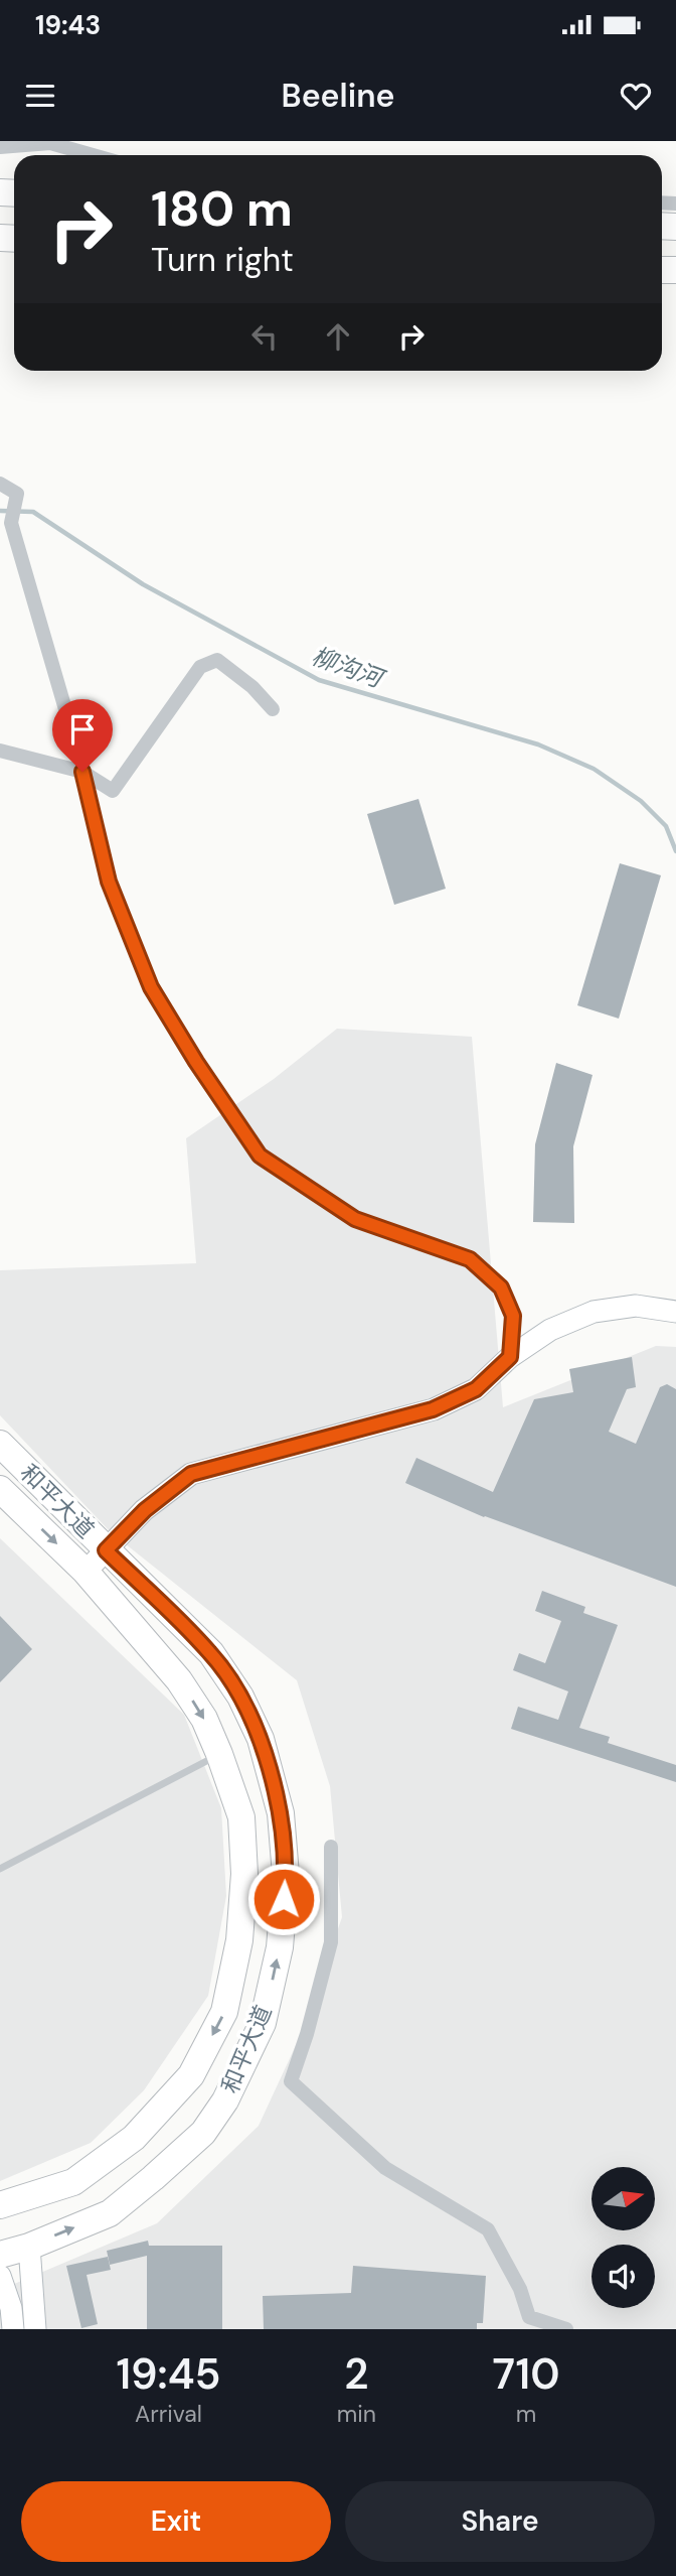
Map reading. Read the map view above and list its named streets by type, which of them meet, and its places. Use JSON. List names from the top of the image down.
{
  "streets": {
    "highway": ["和平大道"]
  },
  "water": ["柳沟河"],
  "north": "right",
  "page": {
    "status": "19:43",
    "header": "Beeline",
    "turn": ["180 m", "Turn right"],
    "eta": [
      "19:45",
      "Arrival",
      "2",
      "min",
      "710",
      "m"
    ],
    "buttons": ["Exit", "Share"]
  }
}
